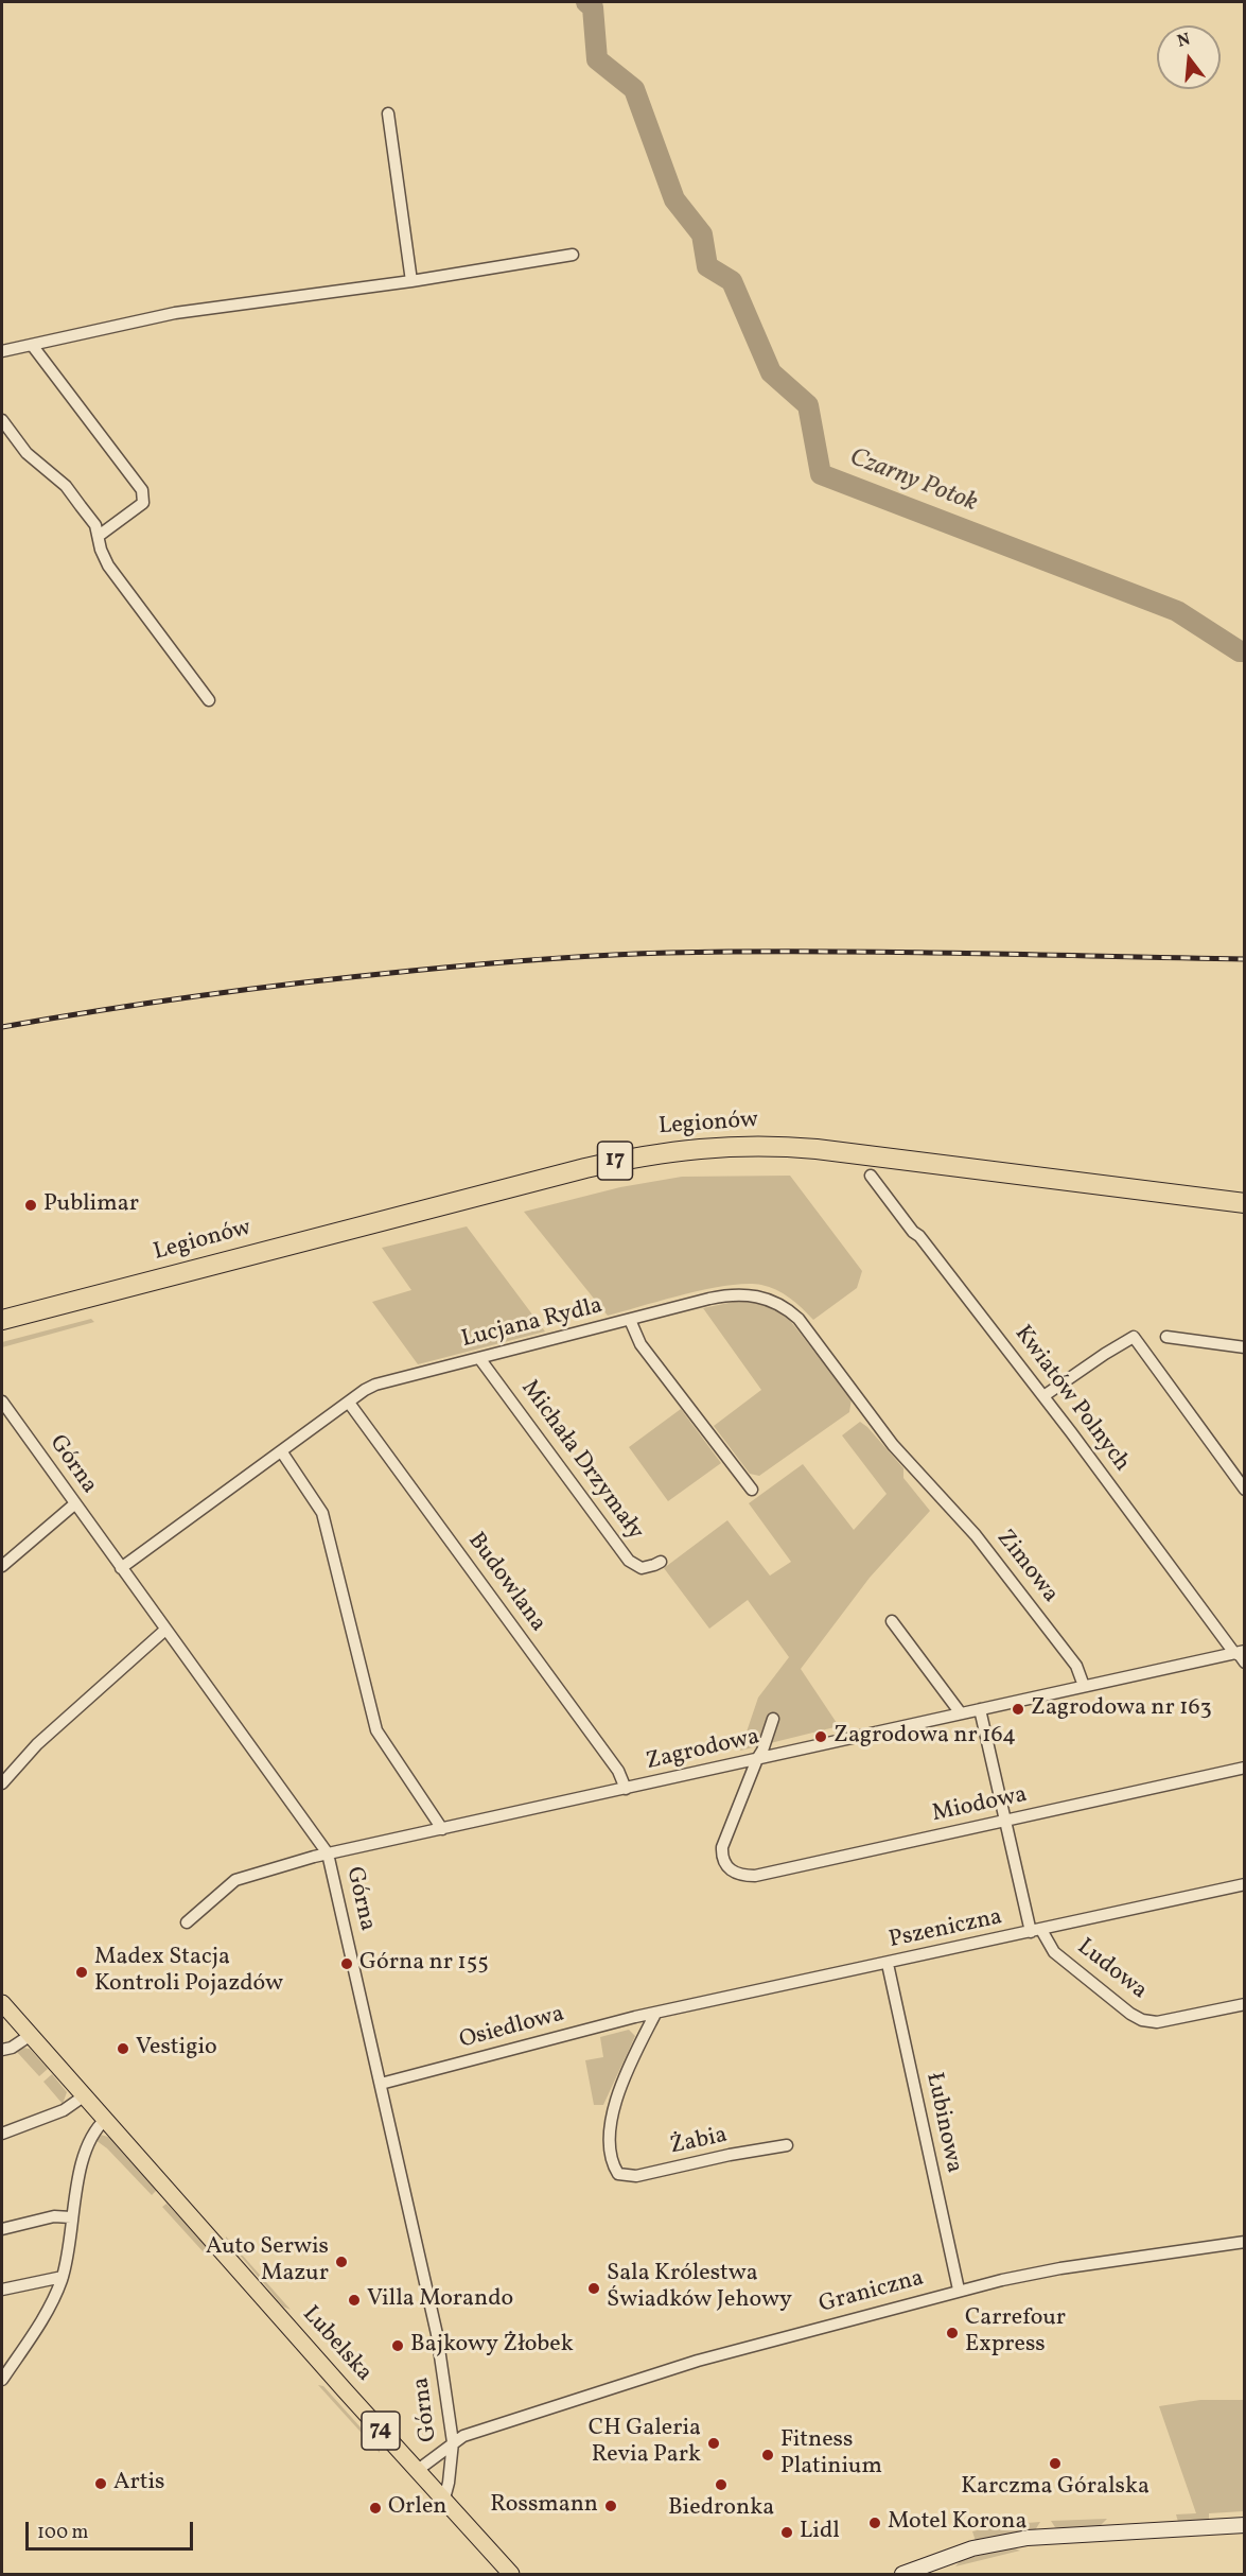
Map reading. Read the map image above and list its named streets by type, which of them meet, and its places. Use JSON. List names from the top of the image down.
{
  "streets": {
    "highway": ["Legionów", "17"],
    "main road": ["Lubelska", "74"],
    "street": [
      "Lucjana Rydla",
      "Kwiatów Polnych",
      "Michała Drzymały",
      "Górna",
      "Zimowa",
      "Budowlana",
      "Zagrodowa",
      "Miodowa",
      "Pszeniczna",
      "Ludowa",
      "Osiedlowa",
      "Łubinowa",
      "Żabia",
      "Graniczna"
    ]
  },
  "crossings": [
    ["Lucjana Rydla", "Michała Drzymały"],
    ["Lucjana Rydla", "Górna"],
    ["Lucjana Rydla", "Zimowa"],
    ["Lucjana Rydla", "Budowlana"],
    ["Kwiatów Polnych", "Zagrodowa"],
    ["Górna", "Zagrodowa"],
    ["Górna", "Osiedlowa"],
    ["Górna", "Graniczna"],
    ["Górna", "Lubelska"],
    ["Zimowa", "Zagrodowa"],
    ["Budowlana", "Zagrodowa"],
    ["Zagrodowa", "Miodowa"],
    ["Pszeniczna", "Ludowa"],
    ["Pszeniczna", "Osiedlowa"],
    ["Pszeniczna", "Łubinowa"],
    ["Pszeniczna", "Żabia"],
    ["Osiedlowa", "Żabia"],
    ["Łubinowa", "Graniczna"],
    ["Graniczna", "Lubelska"]
  ],
  "water": ["Czarny Potok"],
  "places": [
    "Publimar",
    "Zagrodowa nr 163",
    "Zagrodowa nr 164",
    "Górna nr 155",
    "Madex Stacja Kontroli Pojazdów",
    "Vestigio",
    "Auto Serwis Mazur",
    "Sala Królestwa Świadków Jehowy",
    "Villa Morando",
    "Carrefour Express",
    "Bajkowy Żłobek",
    "CH Galeria Revia Park",
    "Fitness Platinium",
    "Karczma Góralska",
    "Artis",
    "Biedronka",
    "Rossmann",
    "Orlen",
    "Motel Korona",
    "Lidl"
  ],
  "scale_bar": "100 m",
  "north": "top"
}
